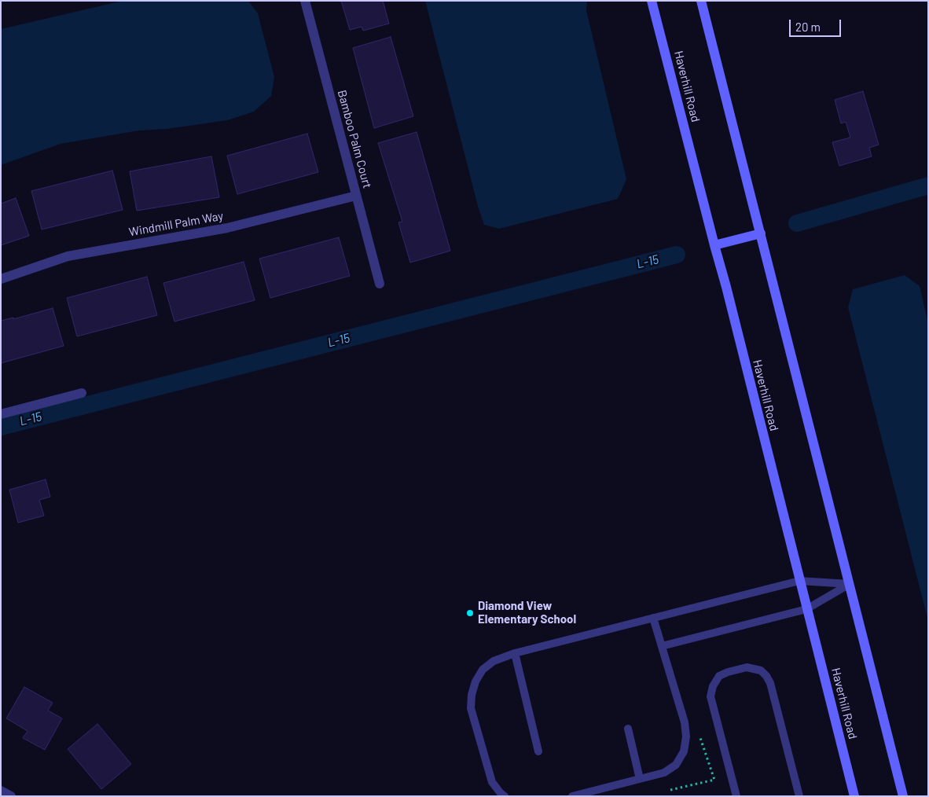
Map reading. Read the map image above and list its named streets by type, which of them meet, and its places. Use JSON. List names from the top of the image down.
{
  "streets": {
    "street": ["Haverhill Road", "Bamboo Palm Court", "Windmill Palm Way"]
  },
  "crossings": [
    ["Bamboo Palm Court", "Windmill Palm Way"]
  ],
  "water": ["L-15"],
  "places": ["Diamond View Elementary School"],
  "scale_bar": "20 m"
}
